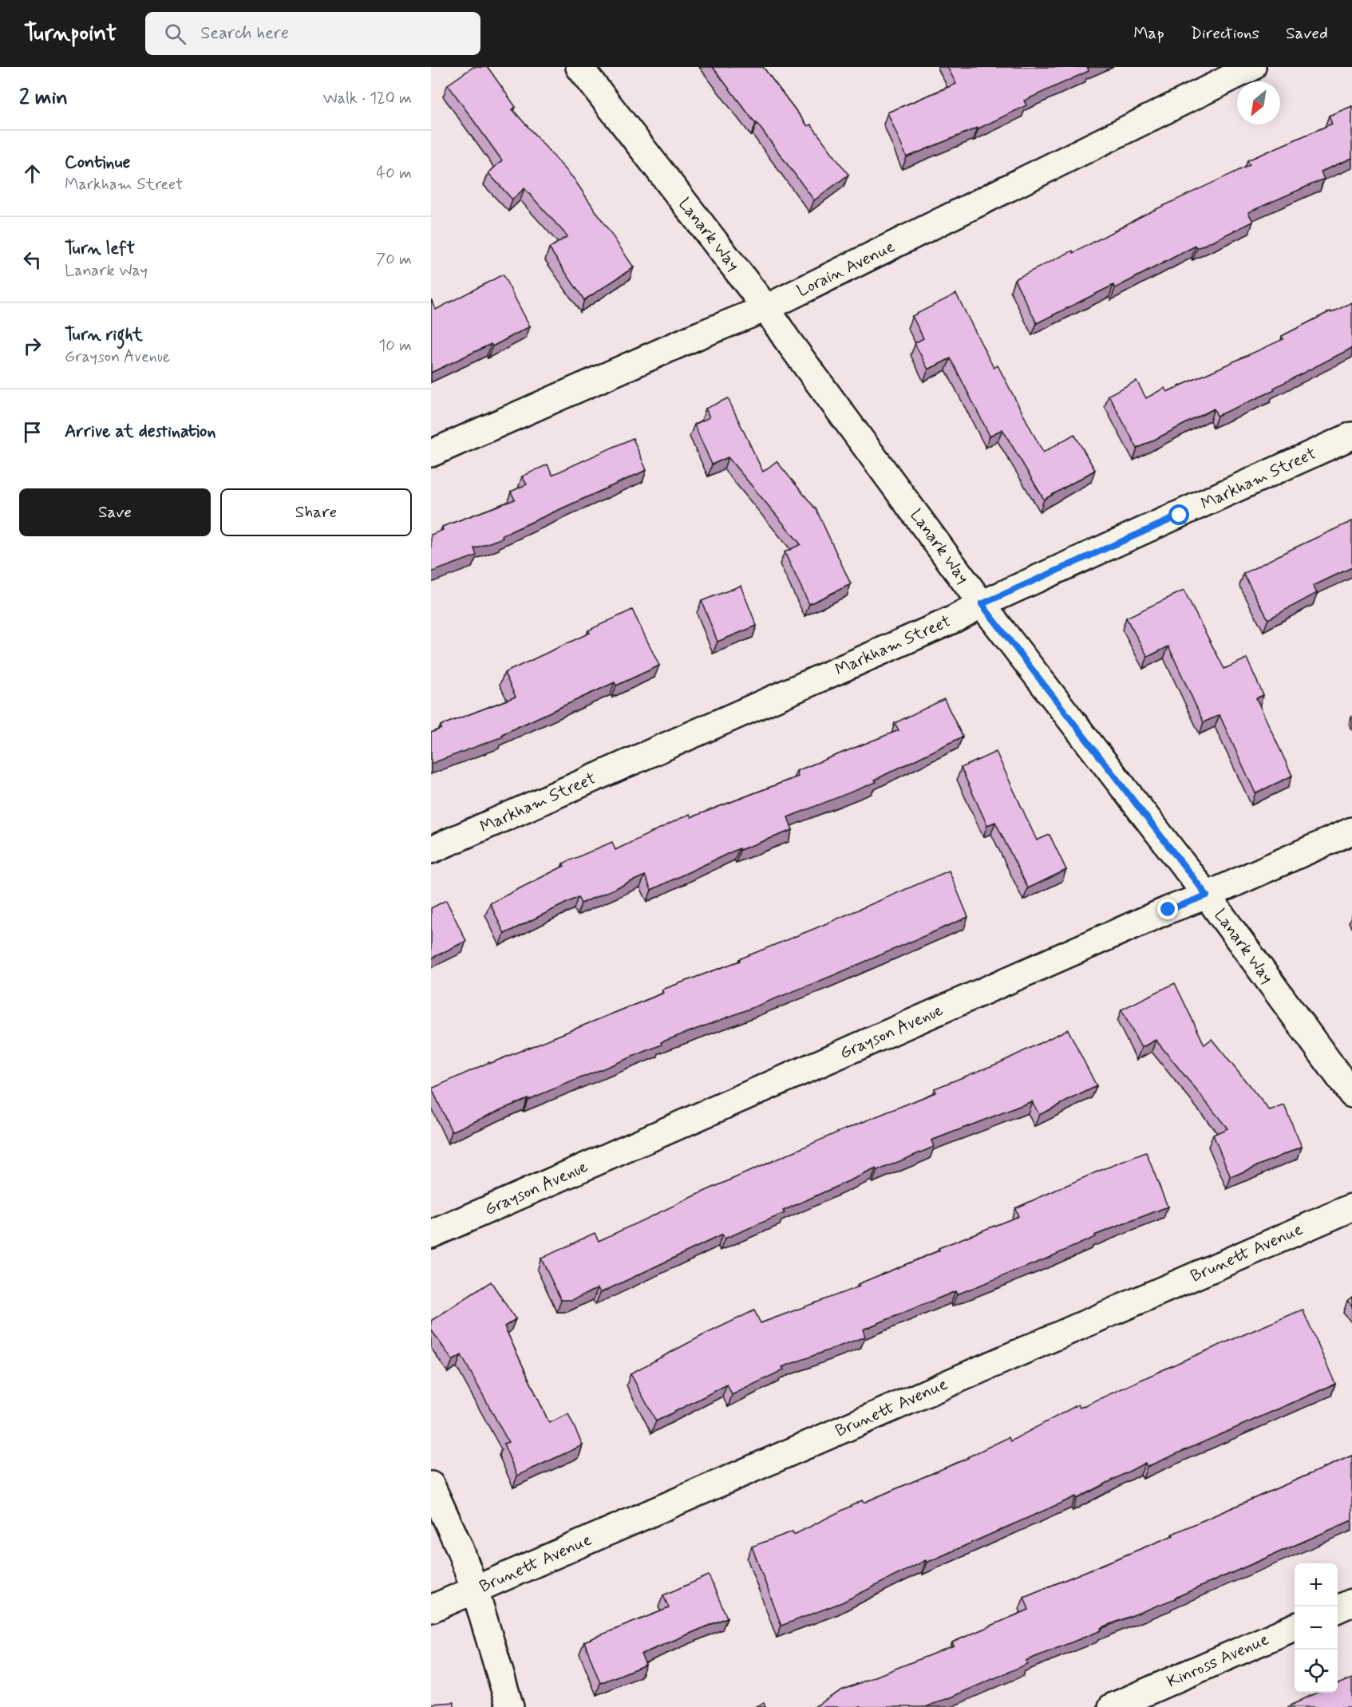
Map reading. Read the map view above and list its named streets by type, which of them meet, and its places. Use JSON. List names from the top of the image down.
{
  "streets": {
    "street": [
      "Lanark Way",
      "Lorain Avenue",
      "Markham Street",
      "Grayson Avenue",
      "Brunett Avenue",
      "Kinross Avenue"
    ]
  },
  "crossings": [
    ["Lanark Way", "Lorain Avenue"],
    ["Lanark Way", "Markham Street"],
    ["Lanark Way", "Grayson Avenue"]
  ],
  "north": "bottom left",
  "page": {
    "header": "Turnpoint",
    "search": "Search here",
    "nav": ["Map", "Directions", "Saved"],
    "heading": ["2 min", "Walk · 120 m"],
    "list": [
      ["Continue", "Markham Street", "40 m"],
      ["Turn left", "Lanark Way", "70 m"],
      ["Turn right", "Grayson Avenue", "10 m"],
      "Arrive at destination"
    ],
    "buttons": ["Save", "Share"],
    "map_buttons": ["+", "−"]
  }
}
